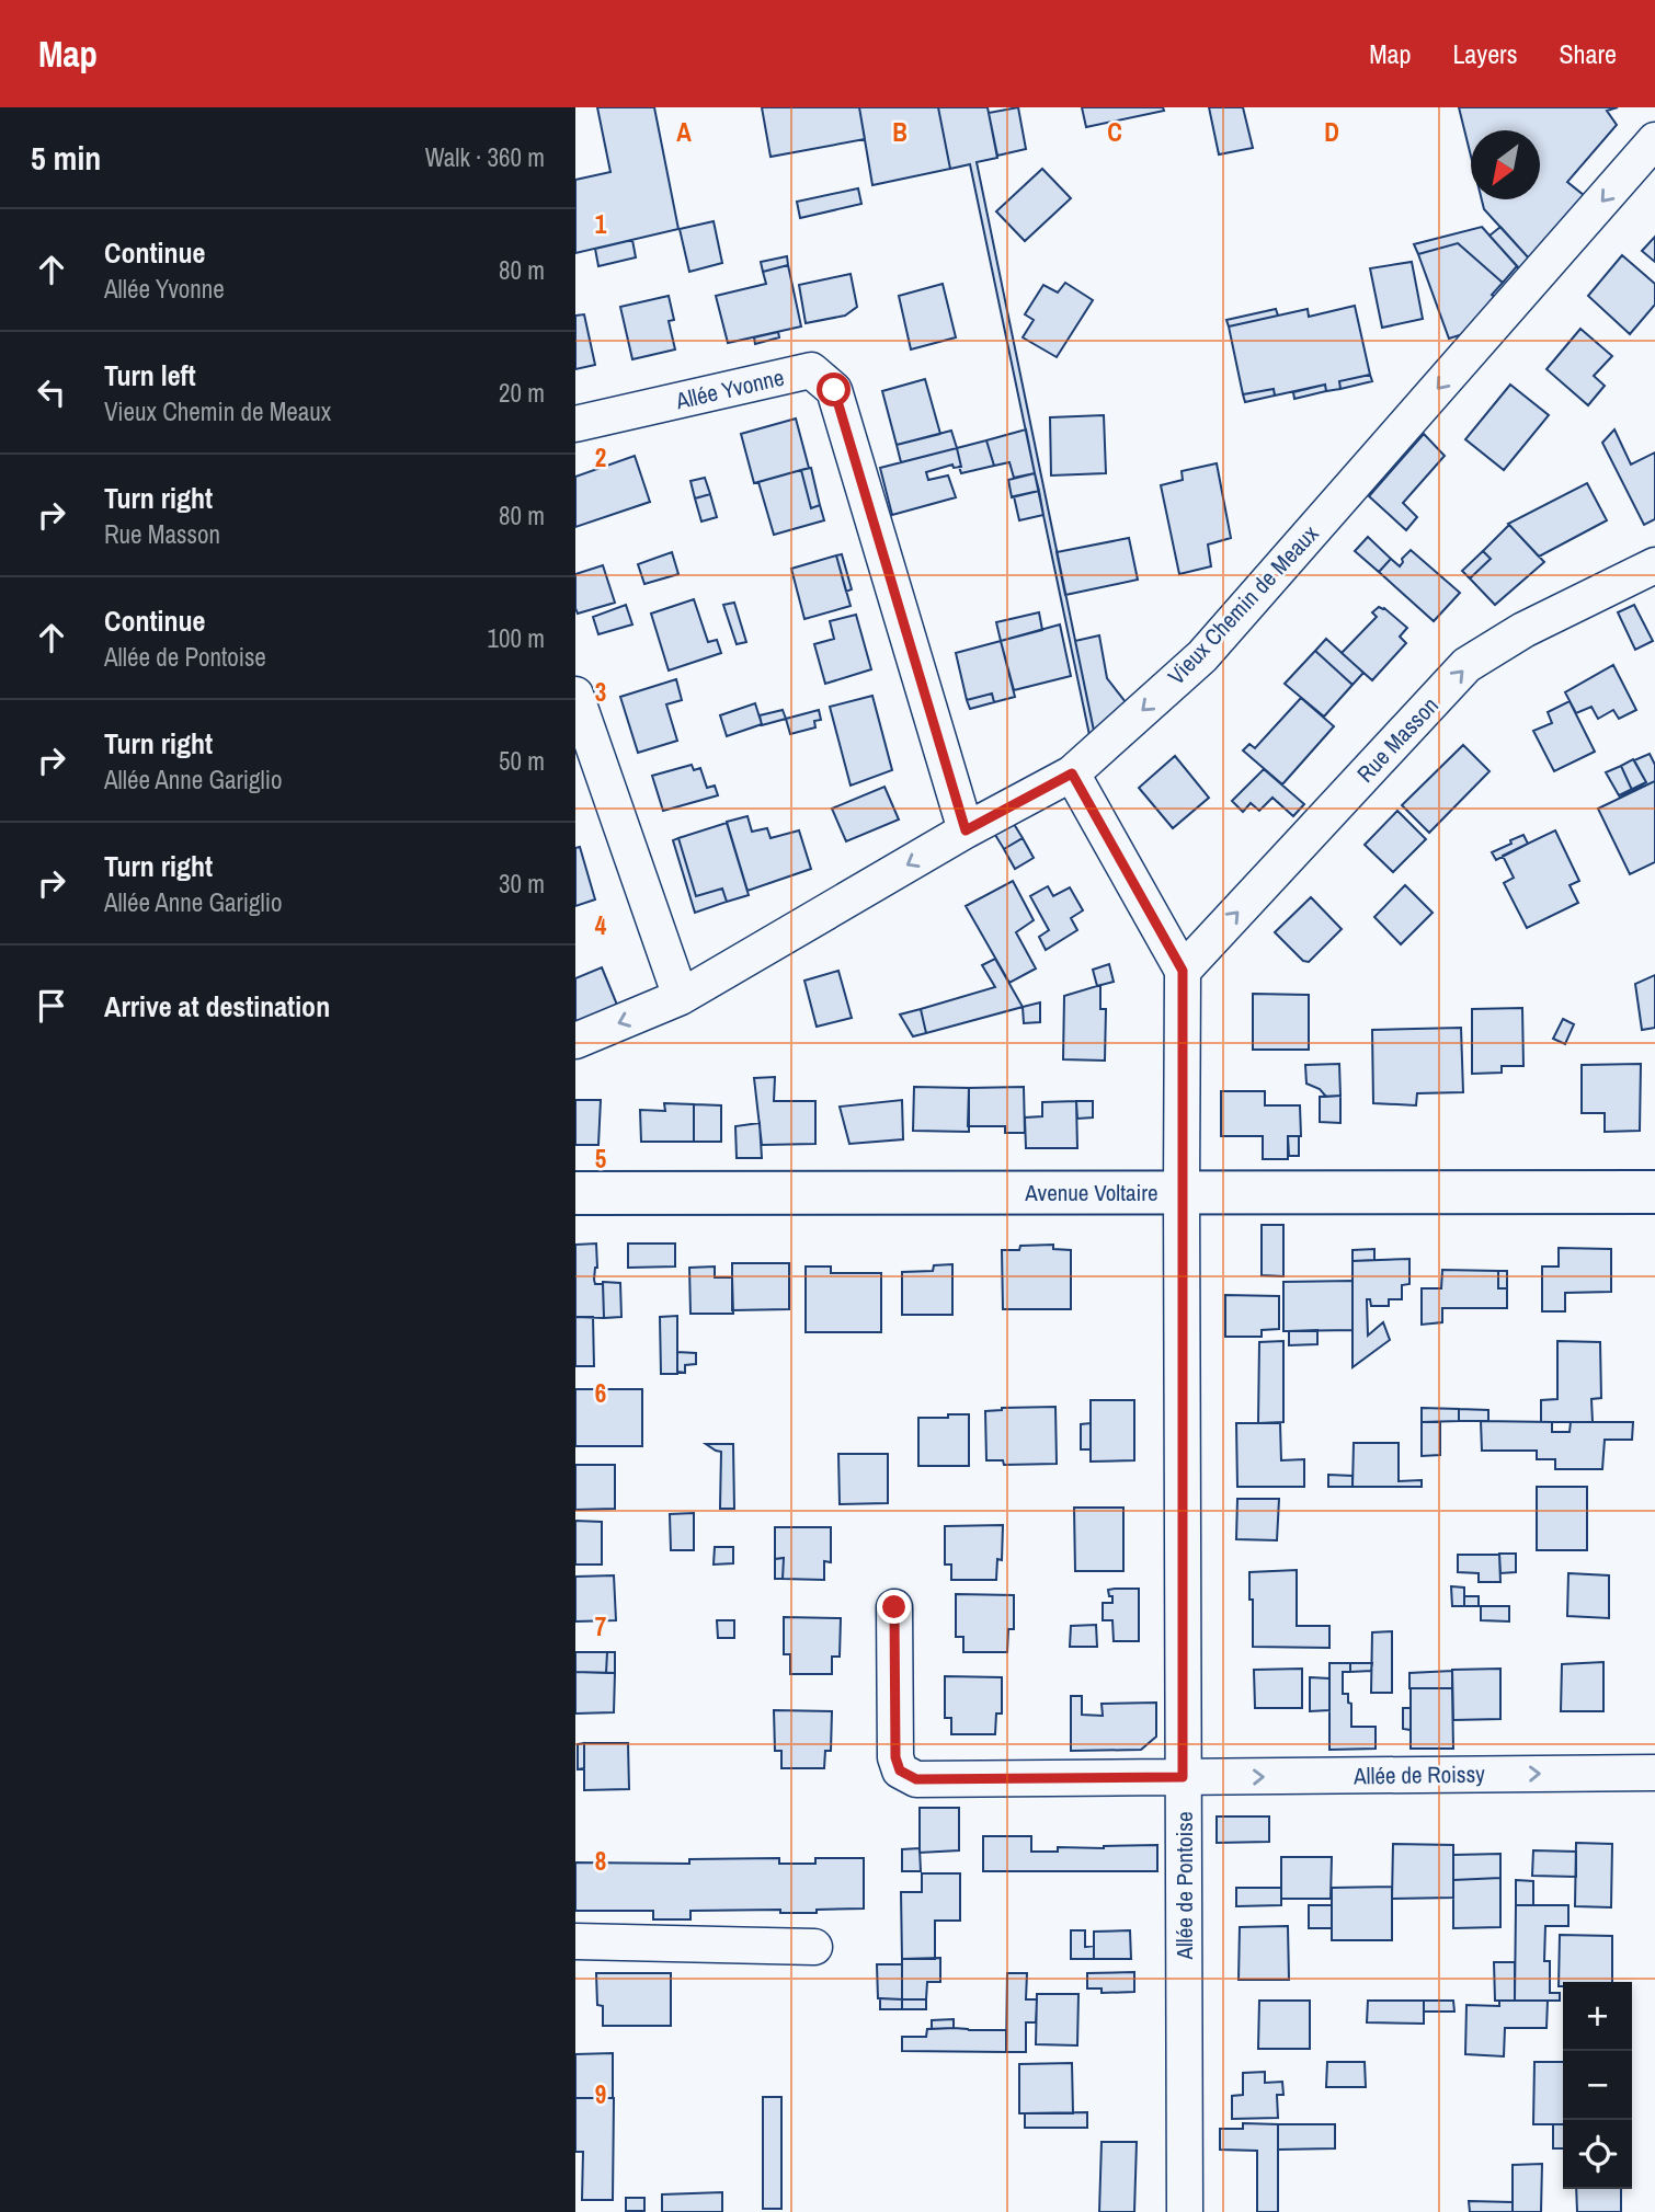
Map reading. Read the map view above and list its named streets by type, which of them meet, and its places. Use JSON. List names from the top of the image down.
{
  "streets": {
    "street": [
      "Allée Yvonne",
      "Vieux Chemin de Meaux",
      "Rue Masson",
      "Avenue Voltaire",
      "Allée de Roissy",
      "Allée de Pontoise"
    ]
  },
  "crossings": [
    ["Allée Yvonne", "Vieux Chemin de Meaux"],
    ["Avenue Voltaire", "Allée de Pontoise"],
    ["Allée de Roissy", "Allée de Pontoise"]
  ],
  "one_way": ["Vieux Chemin de Meaux", "Rue Masson", "Allée de Roissy"],
  "north": "bottom left",
  "page": {
    "header": "Map",
    "nav": ["Map", "Layers", "Share"],
    "heading": ["5 min", "Walk · 360 m"],
    "list": [
      ["Continue", "Allée Yvonne", "80 m"],
      ["Turn left", "Vieux Chemin de Meaux", "20 m"],
      ["Turn right", "Rue Masson", "80 m"],
      ["Continue", "Allée de Pontoise", "100 m"],
      ["Turn right", "Allée Anne Gariglio", "50 m"],
      ["Turn right", "Allée Anne Gariglio", "30 m"],
      "Arrive at destination"
    ],
    "map_buttons": ["+", "−"]
  },
  "grid": {
    "columns": [
      "A",
      "B",
      "C",
      "D"
    ],
    "rows": [
      "1",
      "2",
      "3",
      "4",
      "5",
      "6",
      "7",
      "8",
      "9"
    ]
  }
}
